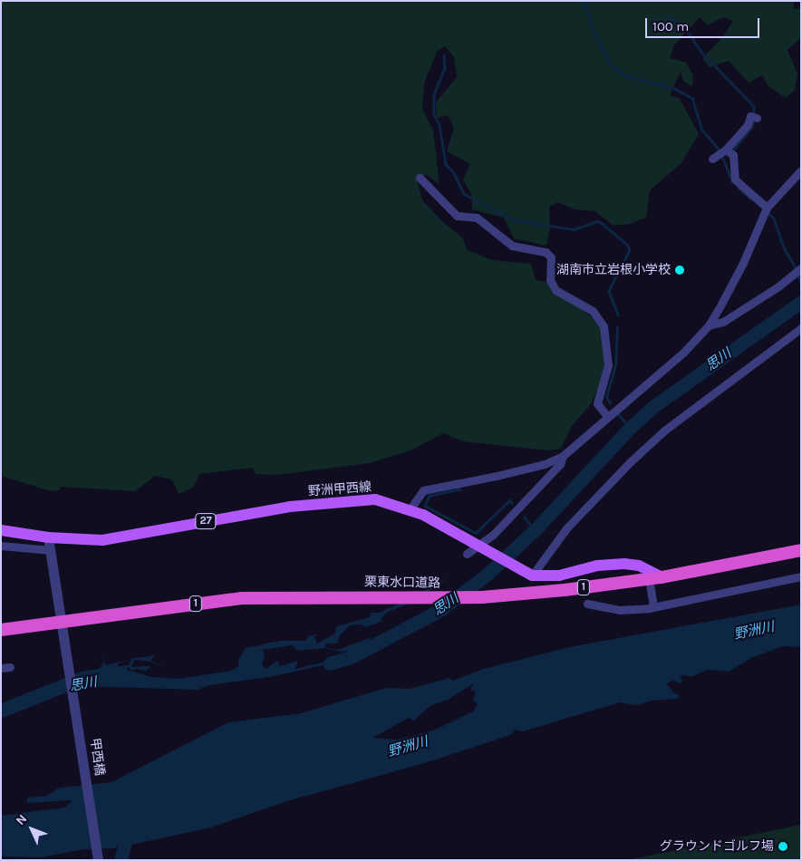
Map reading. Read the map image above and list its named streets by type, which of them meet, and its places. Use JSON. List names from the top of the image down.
{
  "streets": {
    "highway": ["栗東水口道路", "1"],
    "main road": ["野洲甲西線", "27"],
    "street": ["甲西橋"]
  },
  "crossings": [
    ["野洲甲西線", "栗東水口道路"],
    ["野洲甲西線", "甲西橋"],
    ["栗東水口道路", "甲西橋"]
  ],
  "water": ["思川", "野洲川"],
  "places": ["湖南市立岩根小学校", "グラウンドゴルフ場"],
  "scale_bar": "100 m",
  "north": "top left"
}
